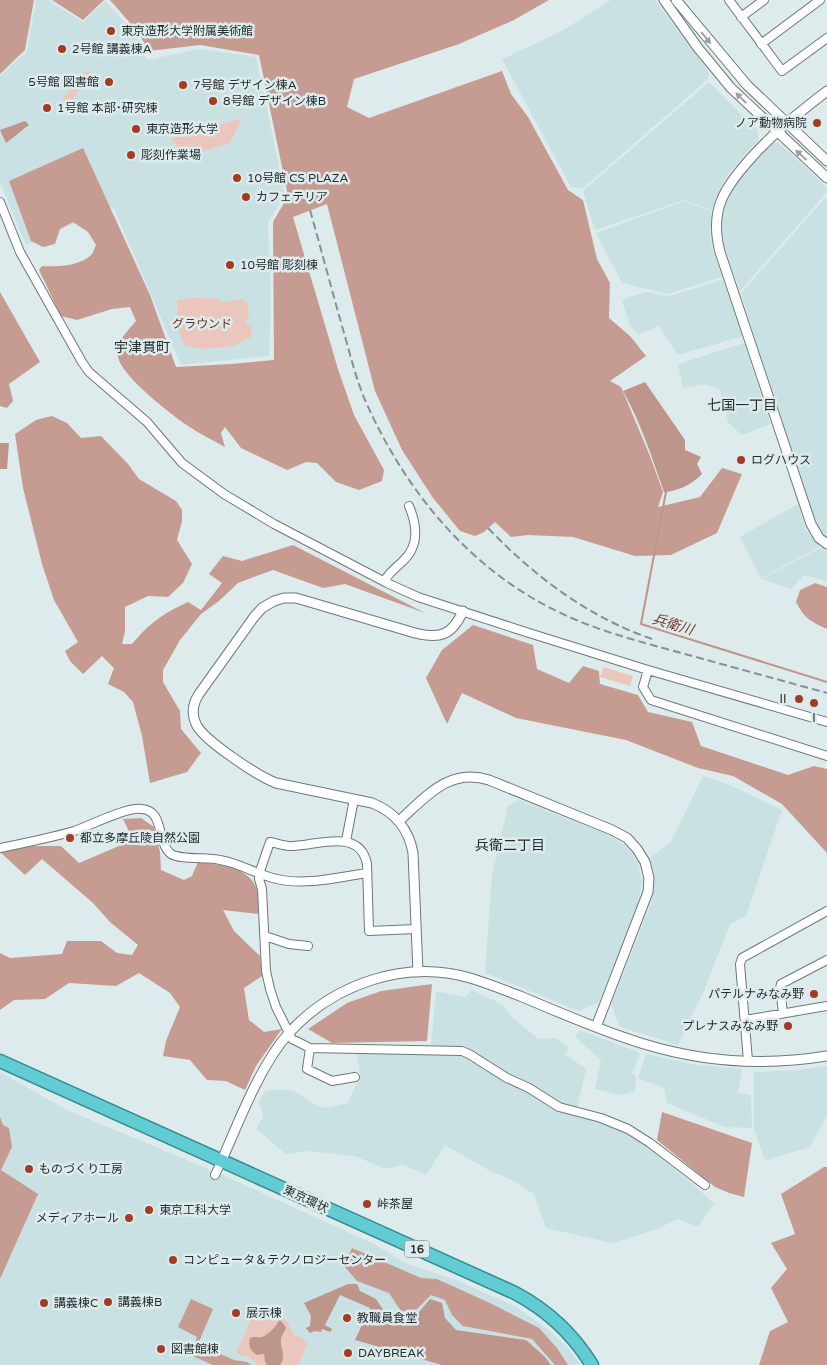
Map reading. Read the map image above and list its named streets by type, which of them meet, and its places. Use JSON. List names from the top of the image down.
{
  "streets": {
    "highway": ["東京環状", "16"]
  },
  "districts": ["宇津貫町", "七国一丁目", "兵衛二丁目"],
  "water": ["兵衛川"],
  "parks": ["グラウンド"],
  "places": [
    "東京造形大学附属美術館",
    "2号館 講義棟A",
    "5号館 図書館",
    "7号館 デザイン棟A",
    "8号館 デザイン棟B",
    "1号館 本部･研究棟",
    "ノア動物病院",
    "東京造形大学",
    "彫刻作業場",
    "10号館 CS PLAZA",
    "カフェテリア",
    "10号館 彫刻棟",
    "ログハウス",
    "Ⅱ",
    "Ⅰ",
    "都立多摩丘陵自然公園",
    "パテルナみなみ野",
    "プレナスみなみ野",
    "ものづくり工房",
    "峠茶屋",
    "東京工科大学",
    "メディアホール",
    "コンピュータ＆テクノロジーセンター",
    "講義棟B",
    "講義棟C",
    "展示棟",
    "教職員食堂",
    "図書館棟",
    "DAYBREAK"
  ]
}
